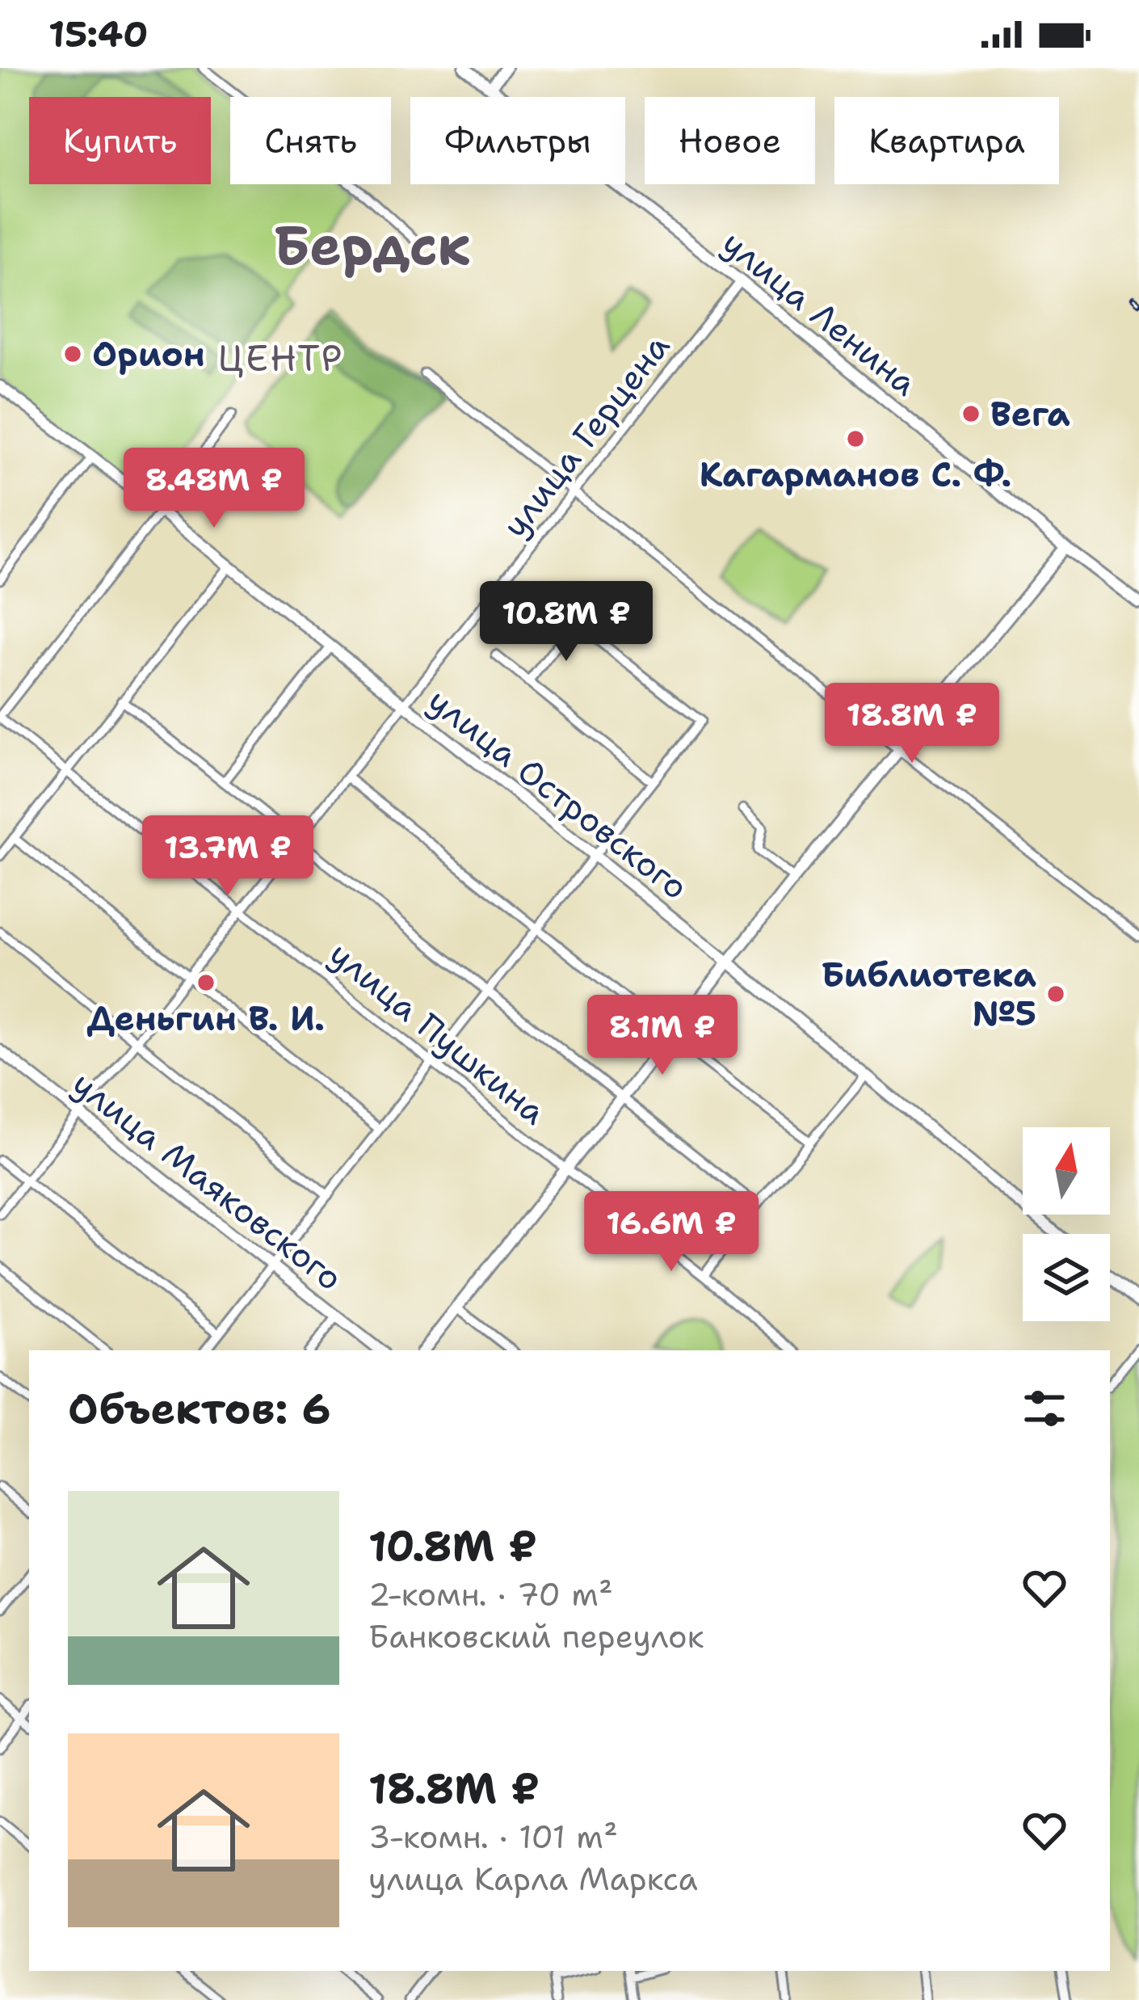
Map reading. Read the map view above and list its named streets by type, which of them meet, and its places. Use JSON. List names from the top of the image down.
{
  "streets": {
    "street": [
      "улица Ленина",
      "улица Герцена",
      "улица Островского",
      "улица Пушкина",
      "улица Маяковского"
    ]
  },
  "crossings": [
    ["улица Ленина", "улица Герцена"],
    ["улица Герцена", "улица Островского"],
    ["улица Герцена", "улица Пушкина"],
    ["улица Герцена", "улица Маяковского"]
  ],
  "districts": ["Бердск", "ЦЕНТР"],
  "places": [
    "Орион",
    "Вега",
    "Кагарманов С. Ф.",
    "Деньгин В. И.",
    "Библиотека №5"
  ],
  "north": "top",
  "page": {
    "status": "15:40",
    "chip": [
      "Купить",
      "Снять",
      "Фильтры",
      "Новое",
      "Квартира"
    ],
    "price": [
      "8.48M ₽",
      "10.8M ₽",
      "18.8M ₽",
      "13.7M ₽",
      "8.1M ₽",
      "16.6M ₽"
    ],
    "heading": "Объектов: 6",
    "list": [
      {
        "name": "10.8M ₽",
        "note": "2-комн. · 70 m² · Банковский переулок"
      },
      {
        "name": "18.8M ₽",
        "note": "3-комн. · 101 m² · улица Карла Маркса"
      }
    ]
  }
}
